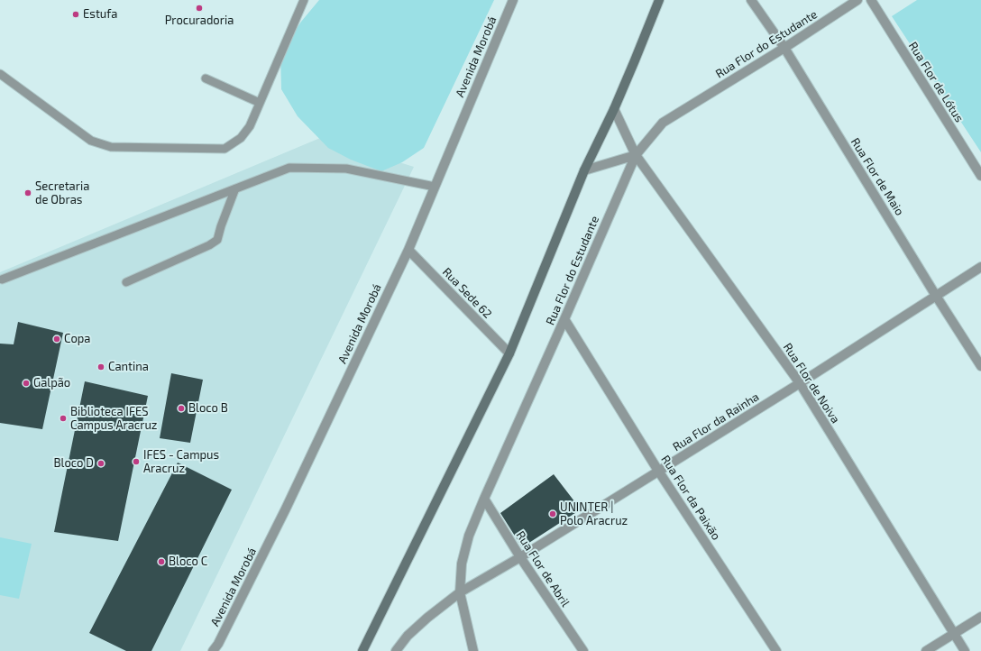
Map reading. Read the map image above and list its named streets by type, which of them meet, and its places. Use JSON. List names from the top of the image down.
{
  "streets": {
    "street": [
      "Rua Flor do Estudante",
      "Avenida Morobá",
      "Rua Flor de Lótus",
      "Rua Flor de Maio",
      "Rua Sede 62",
      "Rua Flor de Noiva",
      "Rua Flor da Rainha",
      "Rua Flor da Paixão",
      "Rua Flor de Abril"
    ]
  },
  "crossings": [
    ["Rua Flor do Estudante", "Rua Flor de Maio"],
    ["Rua Flor do Estudante", "Rua Flor de Noiva"],
    ["Rua Flor do Estudante", "Rua Flor da Rainha"],
    ["Rua Flor do Estudante", "Rua Flor da Paixão"],
    ["Rua Flor do Estudante", "Rua Flor de Abril"],
    ["Avenida Morobá", "Rua Sede 62"],
    ["Rua Flor de Maio", "Rua Flor da Rainha"],
    ["Rua Flor de Noiva", "Rua Flor da Rainha"],
    ["Rua Flor da Rainha", "Rua Flor da Paixão"],
    ["Rua Flor da Rainha", "Rua Flor de Abril"]
  ],
  "places": [
    "Procuradoria",
    "Estufa",
    "Secretaria de Obras",
    "Copa",
    "Cantina",
    "Galpão",
    "Bloco B",
    "Biblioteca IFES Campus Aracruz",
    "IFES - Campus Aracruz",
    "Bloco D",
    "UNINTER | Polo Aracruz",
    "Bloco C"
  ]
}
